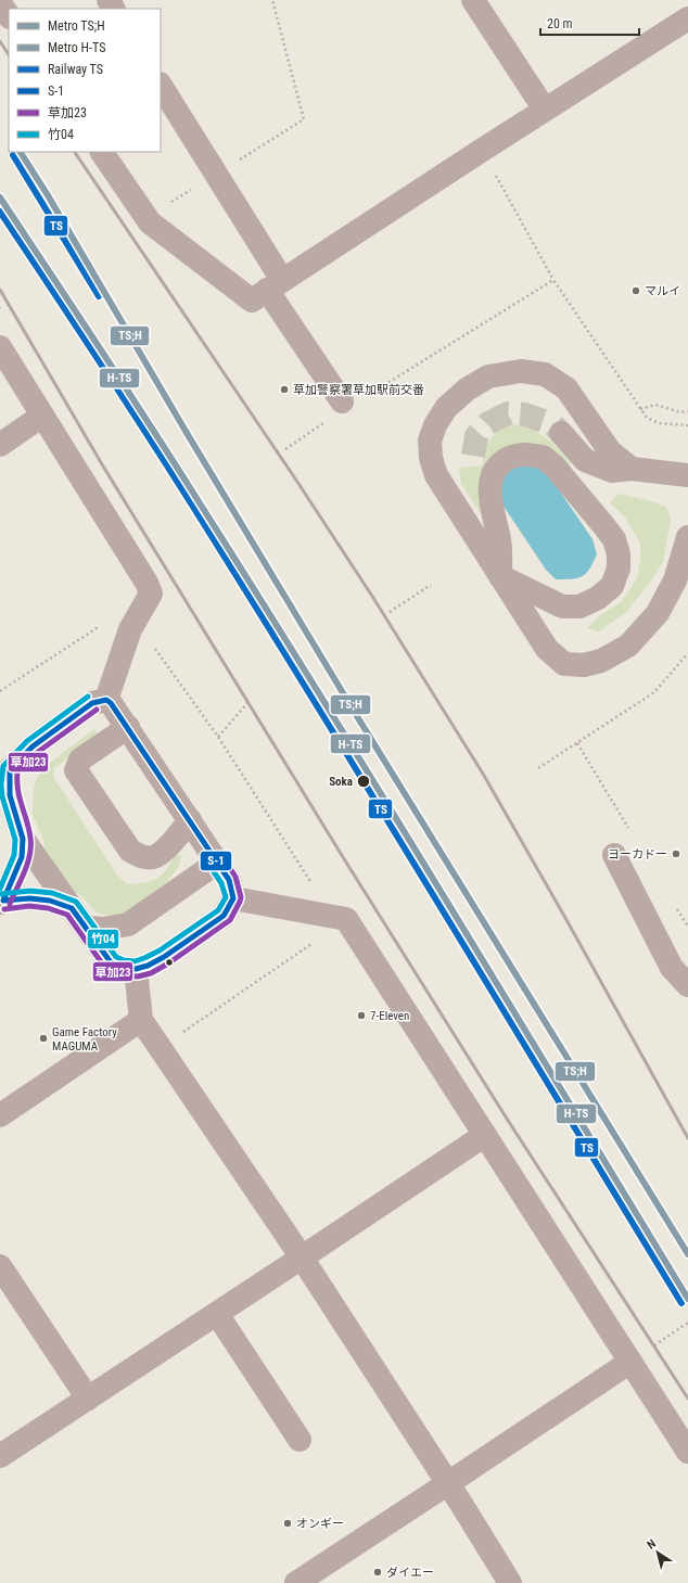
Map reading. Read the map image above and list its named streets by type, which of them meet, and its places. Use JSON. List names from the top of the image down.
{
  "places": [
    "マルイ",
    "草加警察署草加駅前交番",
    "Soka",
    "ヨーカドー",
    "7-Eleven",
    "Game Factory MAGUMA",
    "オンギー",
    "ダイエー"
  ],
  "lines": [
    "metro line TS;H",
    "rail line TS",
    "metro line H-TS",
    "transit line 竹04",
    "transit line S-1",
    "transit line 草加23"
  ],
  "legend": [
    "Metro TS;H",
    "Metro H-TS",
    "Railway TS",
    "S-1",
    "草加23",
    "竹04"
  ],
  "scale_bar": "20 m",
  "north": "top left"
}
